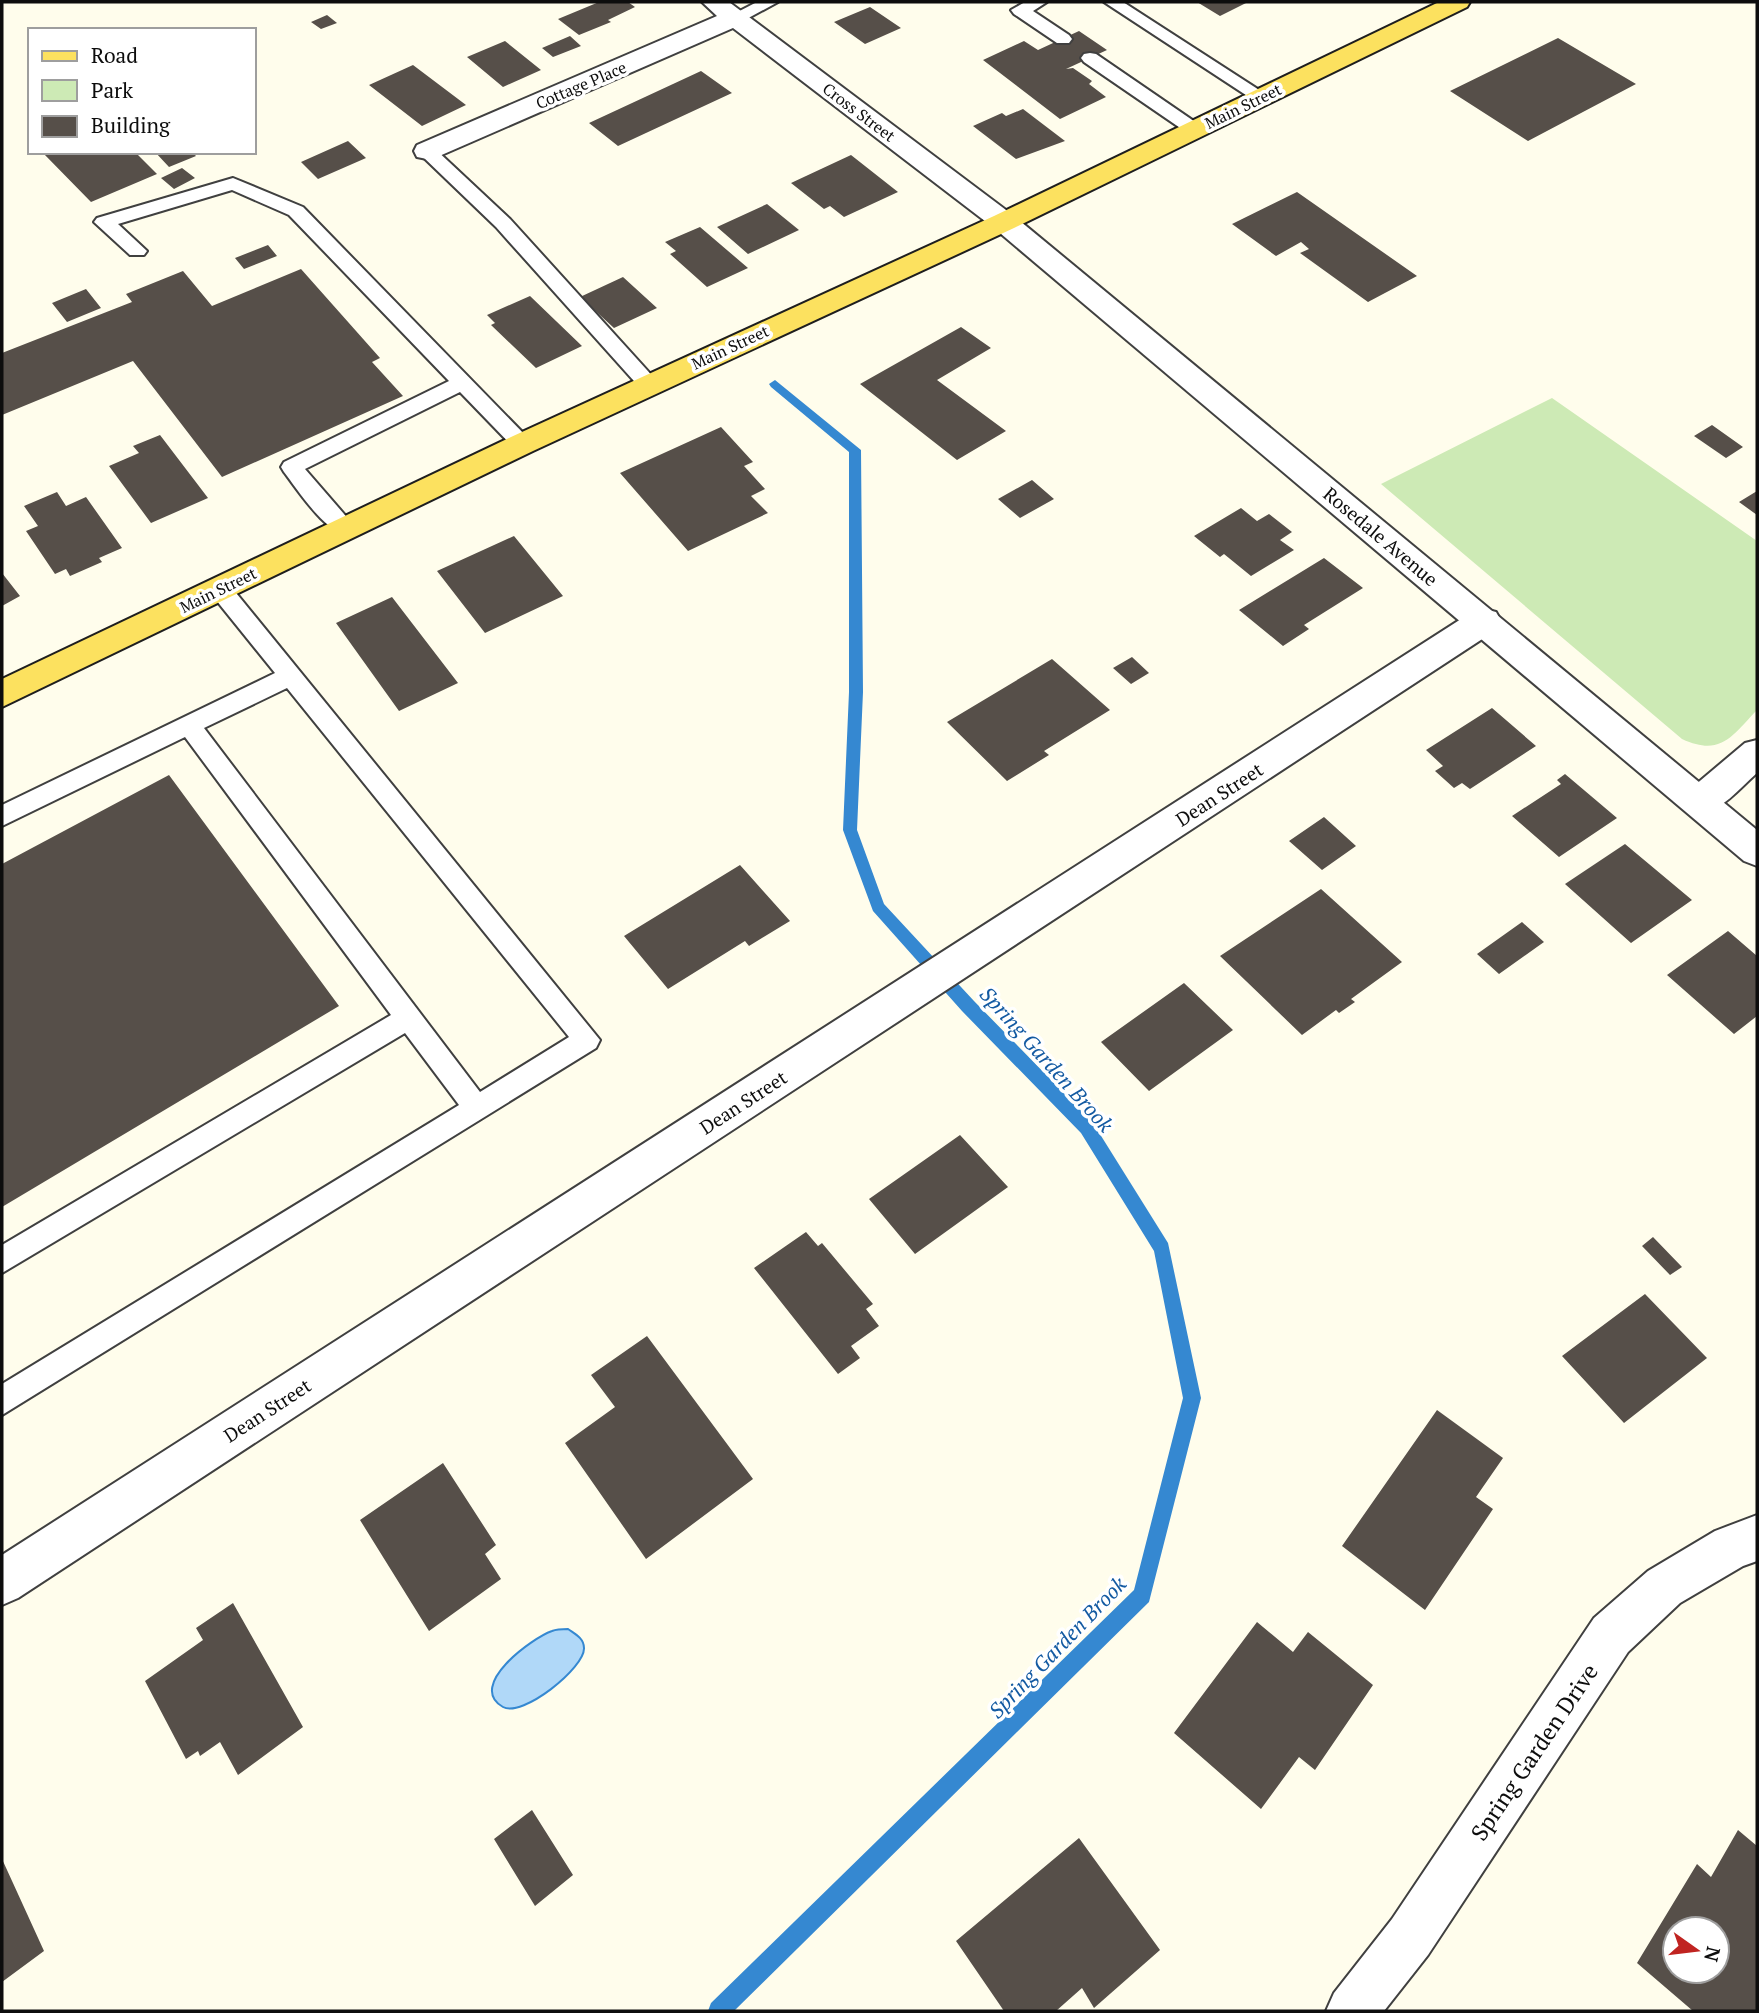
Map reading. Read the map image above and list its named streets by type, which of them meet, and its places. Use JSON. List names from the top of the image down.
{
  "streets": {
    "main road": ["Main Street"],
    "street": [
      "Cottage Place",
      "Cross Street",
      "Rosedale Avenue",
      "Dean Street",
      "Spring Garden Drive"
    ]
  },
  "crossings": [
    ["Cottage Place", "Cross Street"],
    ["Main Street", "Cross Street"],
    ["Main Street", "Rosedale Avenue"],
    ["Cross Street", "Rosedale Avenue"],
    ["Rosedale Avenue", "Dean Street"]
  ],
  "water": ["Spring Garden Brook"],
  "legend": ["Road", "Park", "Building"],
  "north": "right"
}
